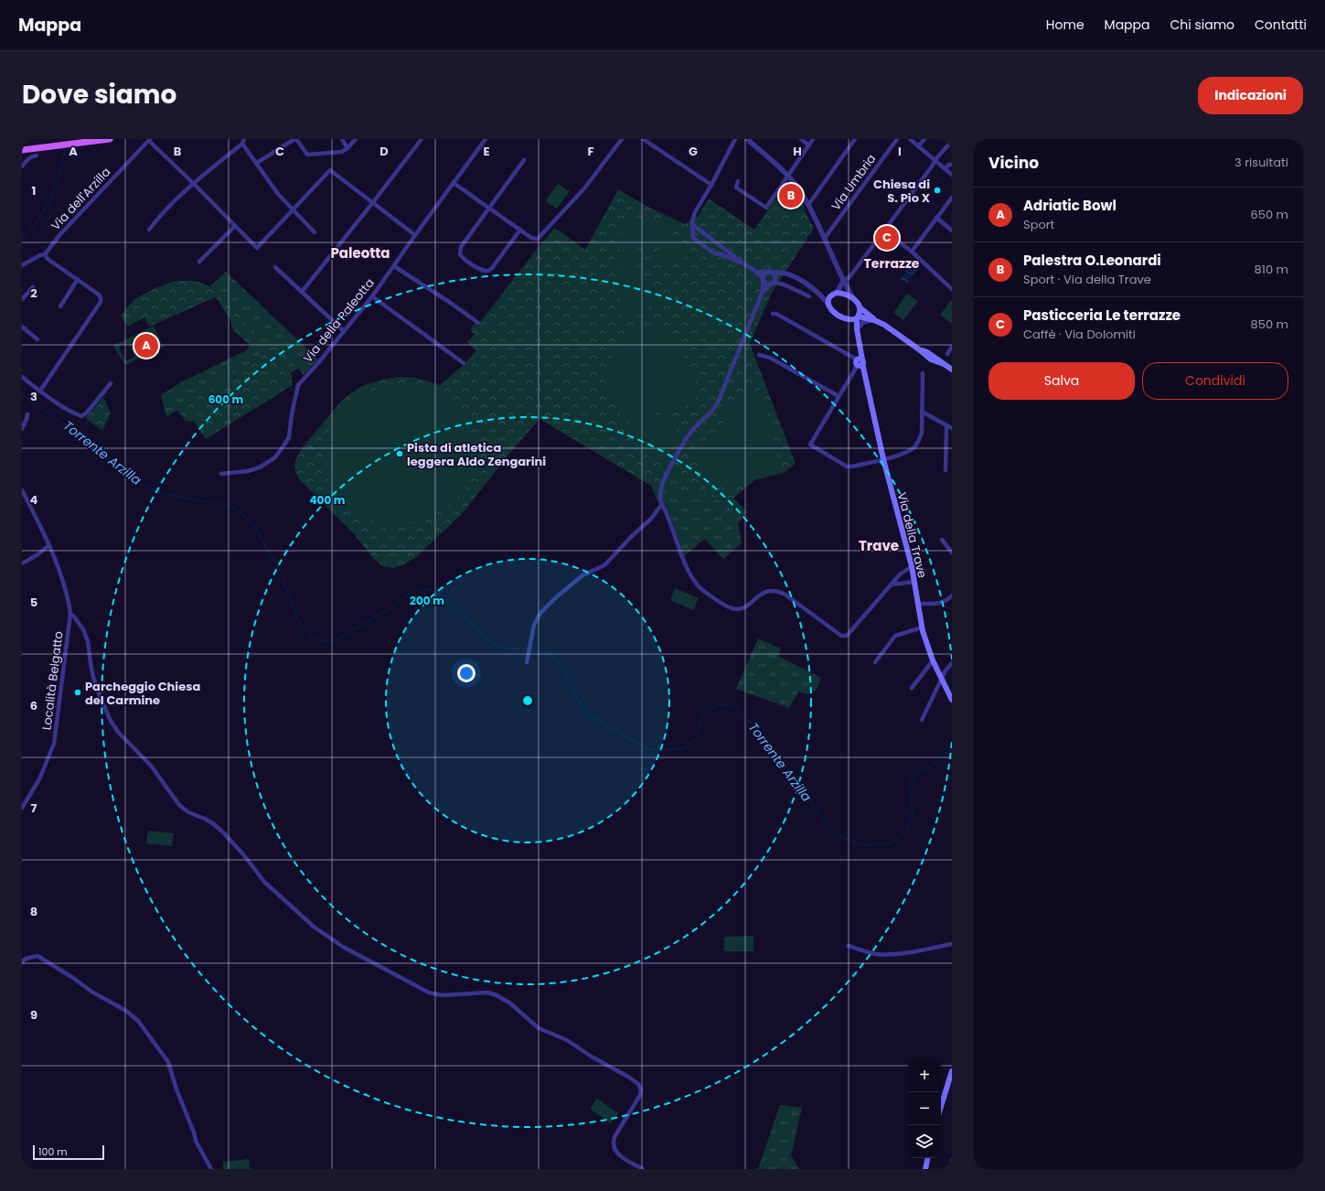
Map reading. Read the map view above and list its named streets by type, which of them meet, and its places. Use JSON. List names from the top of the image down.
{
  "streets": {
    "main road": ["Via della Trave"],
    "street": [
      "Via Umbria",
      "Via dell'Arzilla",
      "Via della Paleotta",
      "Località Belgatto"
    ]
  },
  "districts": ["Paleotta", "Terrazze", "Trave"],
  "water": ["Torrente Arzilla"],
  "places": ["Chiesa di S. Pio X", "Pista di atletica leggera Aldo Zengarini", "Parcheggio Chiesa del Carmine"],
  "scale_bar": "100 m",
  "page": {
    "header": "Mappa",
    "nav": [
      "Home",
      "Mappa",
      "Chi siamo",
      "Contatti"
    ],
    "title": "Dove siamo",
    "buttons": [
      "Indicazioni",
      ["Salva", "Condividi"]
    ],
    "heading": ["Vicino", "3 risultati"],
    "pins": ["B", "C", "A"],
    "list": [
      {
        "mark": "A",
        "name": "Adriatic Bowl",
        "note": "Sport",
        "value": "650 m"
      },
      {
        "mark": "B",
        "name": "Palestra O.Leonardi",
        "note": "Sport · Via della Trave",
        "value": "810 m"
      },
      {
        "mark": "C",
        "name": "Pasticceria Le terrazze",
        "note": "Caffè · Via Dolomiti",
        "value": "850 m"
      }
    ],
    "map_buttons": ["+", "−"],
    "scale": "100 m"
  },
  "grid": {
    "columns": [
      "A",
      "B",
      "C",
      "D",
      "E",
      "F",
      "G",
      "H",
      "I"
    ],
    "rows": [
      "1",
      "2",
      "3",
      "4",
      "5",
      "6",
      "7",
      "8",
      "9"
    ]
  },
  "rings": ["600 m", "400 m", "200 m"]
}
